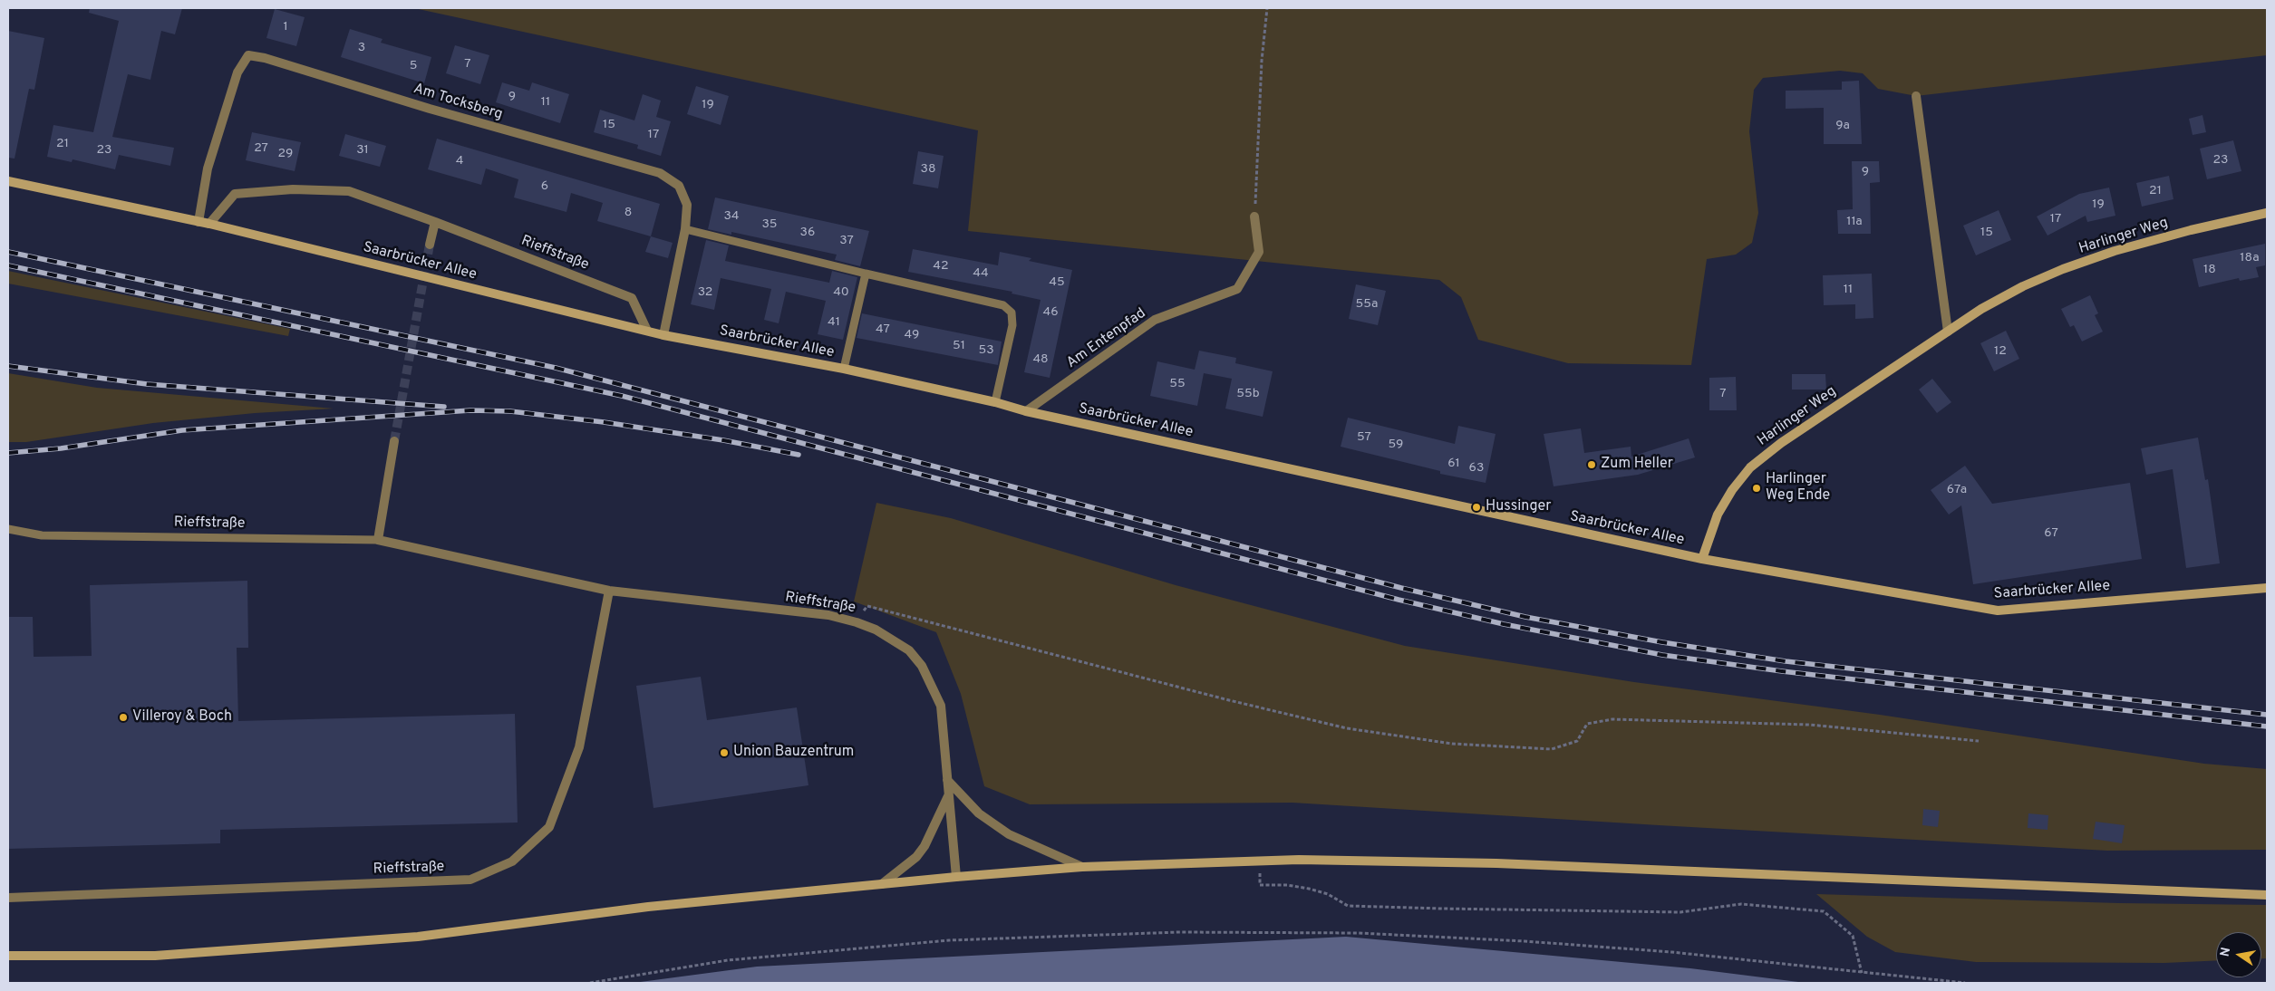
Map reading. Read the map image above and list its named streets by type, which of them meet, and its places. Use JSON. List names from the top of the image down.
{
  "streets": {
    "street": [
      "Am Tocksberg",
      "Harlinger Weg",
      "Rieffstraße",
      "Saarbrücker Allee",
      "Am Entenpfad"
    ]
  },
  "crossings": [
    ["Am Tocksberg", "Saarbrücker Allee"],
    ["Harlinger Weg", "Saarbrücker Allee"],
    ["Rieffstraße", "Saarbrücker Allee"],
    ["Saarbrücker Allee", "Am Entenpfad"]
  ],
  "places": [
    "Zum Heller",
    "Harlinger Weg Ende",
    "Hussinger",
    "Villeroy & Boch",
    "Union Bauzentrum"
  ],
  "house_numbers": [
    "1",
    "3",
    "7",
    "5",
    "9",
    "11",
    "19",
    "15",
    "9a",
    "17",
    "21",
    "27",
    "23",
    "31",
    "29",
    "23",
    "4",
    "38",
    "9",
    "6",
    "21",
    "19",
    "8",
    "34",
    "17",
    "11a",
    "35",
    "36",
    "15",
    "37",
    "18a",
    "42",
    "18",
    "44",
    "45",
    "11",
    "32",
    "40",
    "55a",
    "46",
    "41",
    "47",
    "49",
    "51",
    "53",
    "12",
    "48",
    "55",
    "55b",
    "7",
    "57",
    "59",
    "61",
    "63",
    "67a",
    "67"
  ],
  "north": "left"
}
